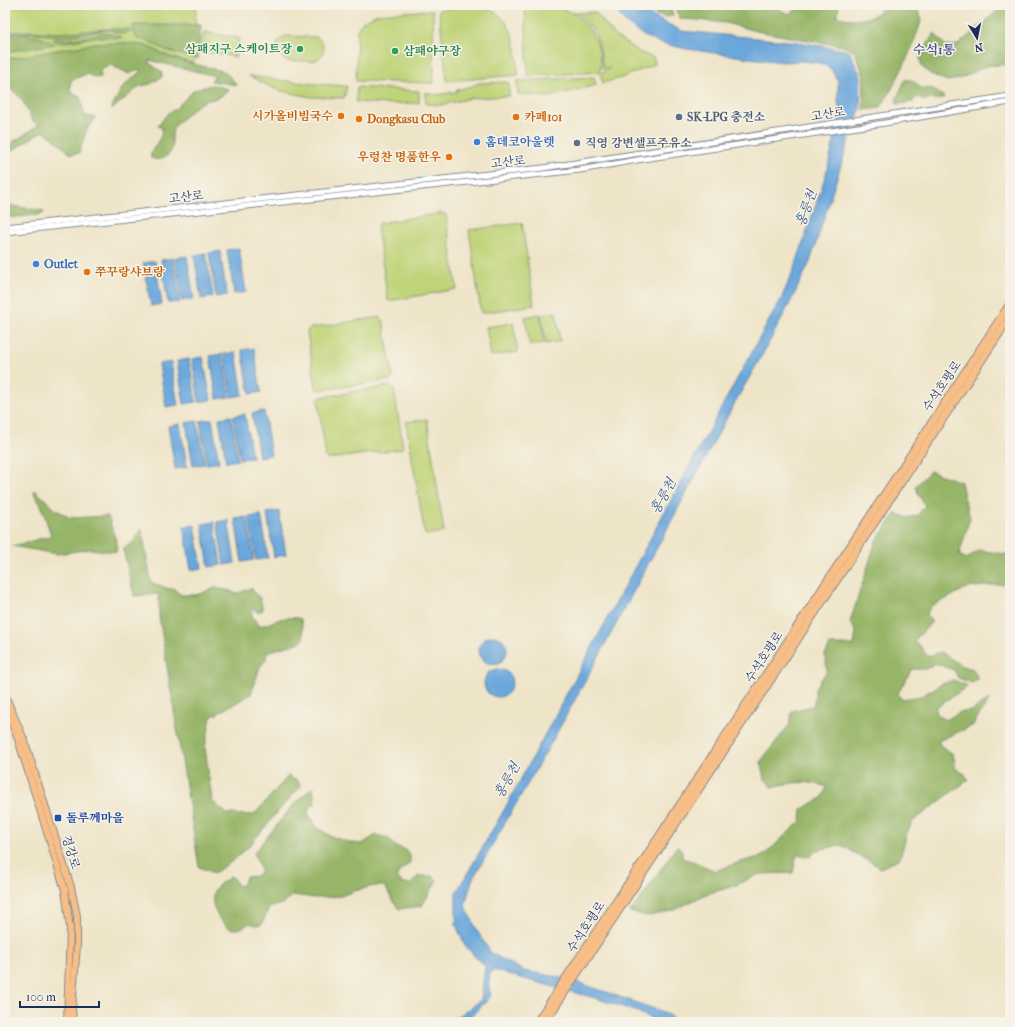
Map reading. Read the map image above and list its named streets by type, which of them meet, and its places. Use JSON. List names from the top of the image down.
{
  "streets": {
    "highway": ["수석호평로"],
    "main road": ["경강로"],
    "street": ["고산로"]
  },
  "districts": ["수석1통"],
  "water": ["홍릉천"],
  "places": {
    "other": [
      "삼패지구 스케이트장",
      "삼패야구장",
      "시가올비빔국수",
      "카페101",
      "SK-LPG 충전소",
      "Dongkasu Club",
      "홈데코아울렛",
      "직영 강변셀프주유소",
      "우렁찬 명품한우",
      "Outlet",
      "쭈꾸랑샤브랑"
    ],
    "transit": ["돌루께마을"]
  },
  "scale_bar": "100 m",
  "north": "bottom"
}
